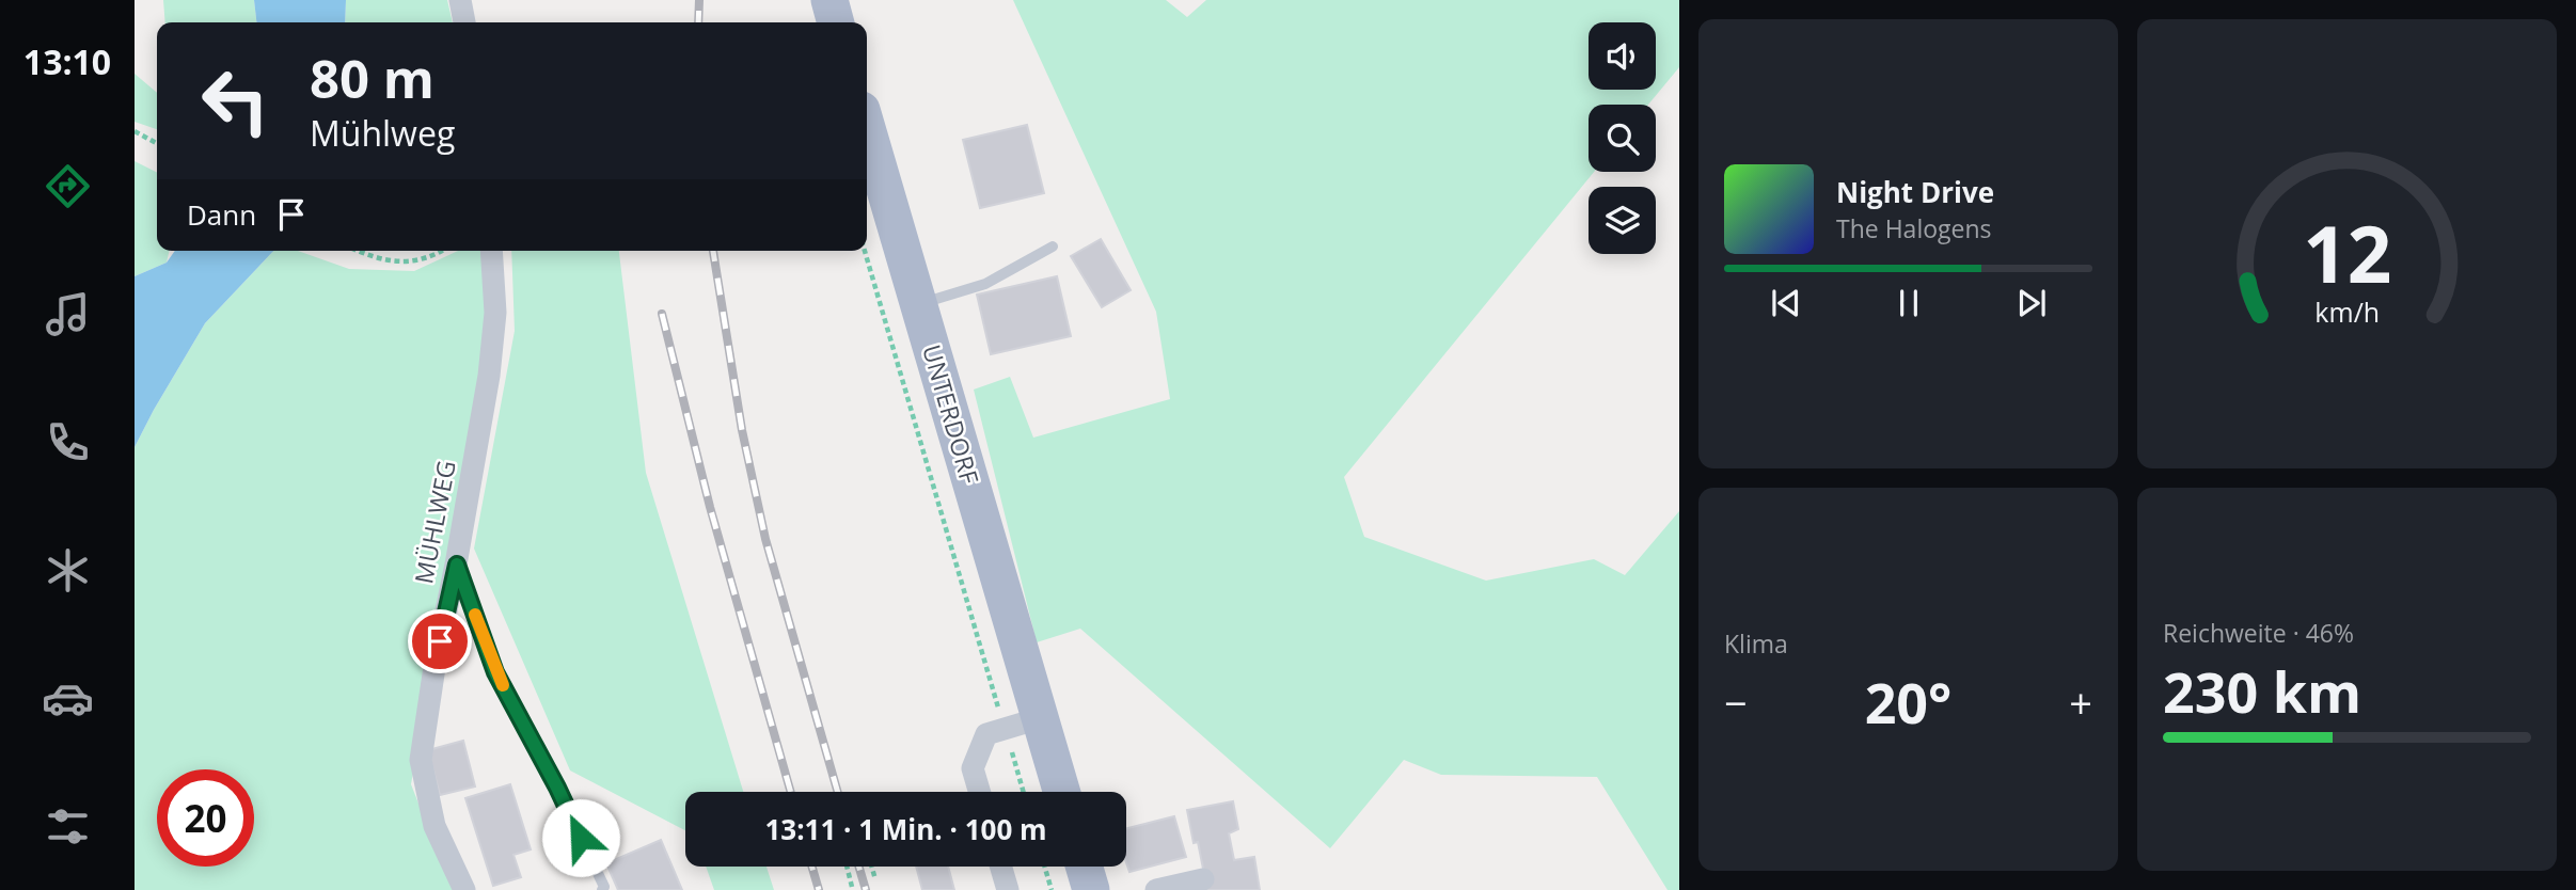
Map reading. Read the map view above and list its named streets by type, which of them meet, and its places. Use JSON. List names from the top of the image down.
{
  "streets": {
    "main road": ["UNTERDORF"],
    "street": ["MÜHLWEG"]
  },
  "page": {
    "tabs": "13:10",
    "turn": ["80 m", "Mühlweg"],
    "song": ["Night Drive", "The Halogens"],
    "then": "Dann",
    "tile": [
      "Klima",
      ["Reichweite · 46%", "230 km"]
    ],
    "heat": ["−", "20°", "+"],
    "limit": "20",
    "trip": "13:11 · 1 Min. · 100 m",
    "gauge": ["12", "km/h"]
  }
}
